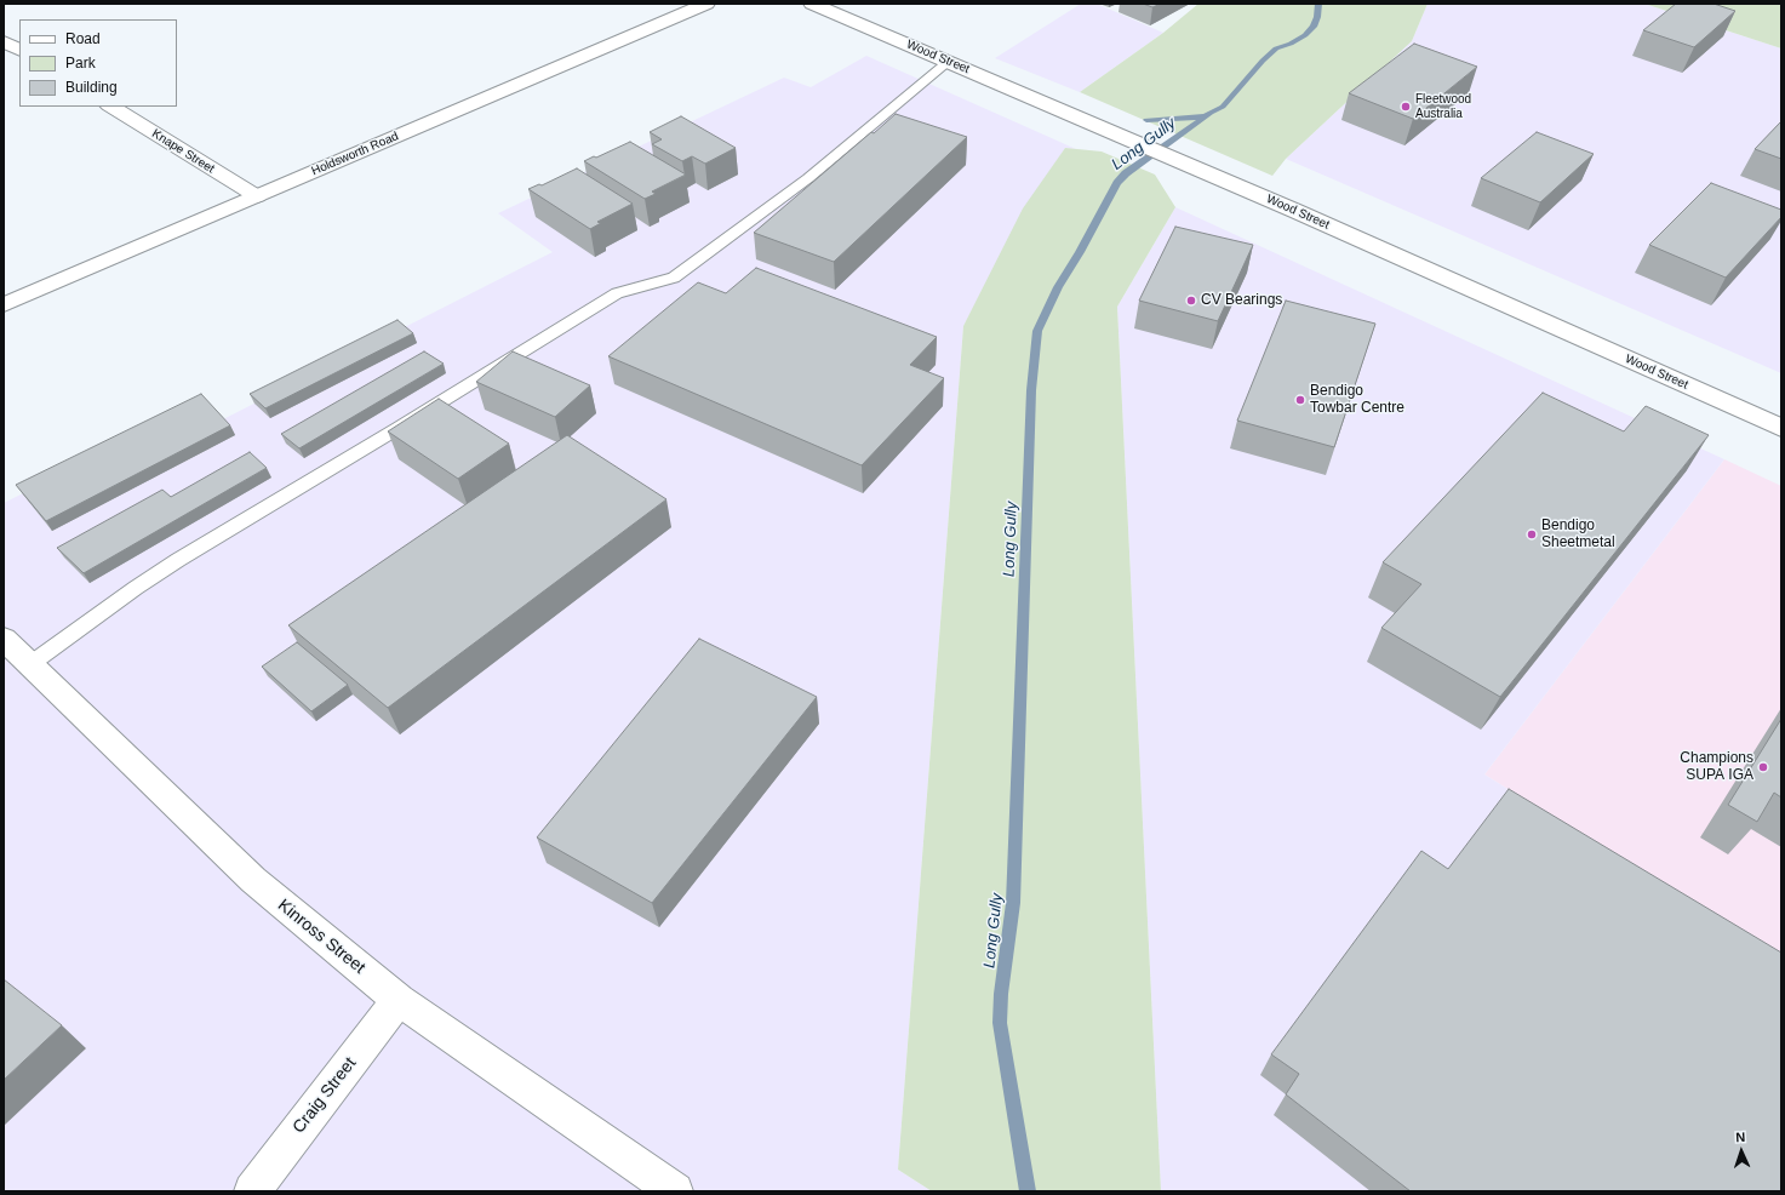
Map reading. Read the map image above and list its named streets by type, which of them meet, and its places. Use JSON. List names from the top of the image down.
{
  "streets": {
    "street": [
      "Wood Street",
      "Knape Street",
      "Holdsworth Road",
      "Kinross Street",
      "Craig Street"
    ]
  },
  "crossings": [
    ["Knape Street", "Holdsworth Road"],
    ["Kinross Street", "Craig Street"]
  ],
  "water": ["Long Gully"],
  "places": [
    "Fleetwood Australia",
    "CV Bearings",
    "Bendigo Towbar Centre",
    "Bendigo Sheetmetal",
    "Champions SUPA IGA"
  ],
  "legend": ["Road", "Park", "Building"],
  "north": "top"
}
